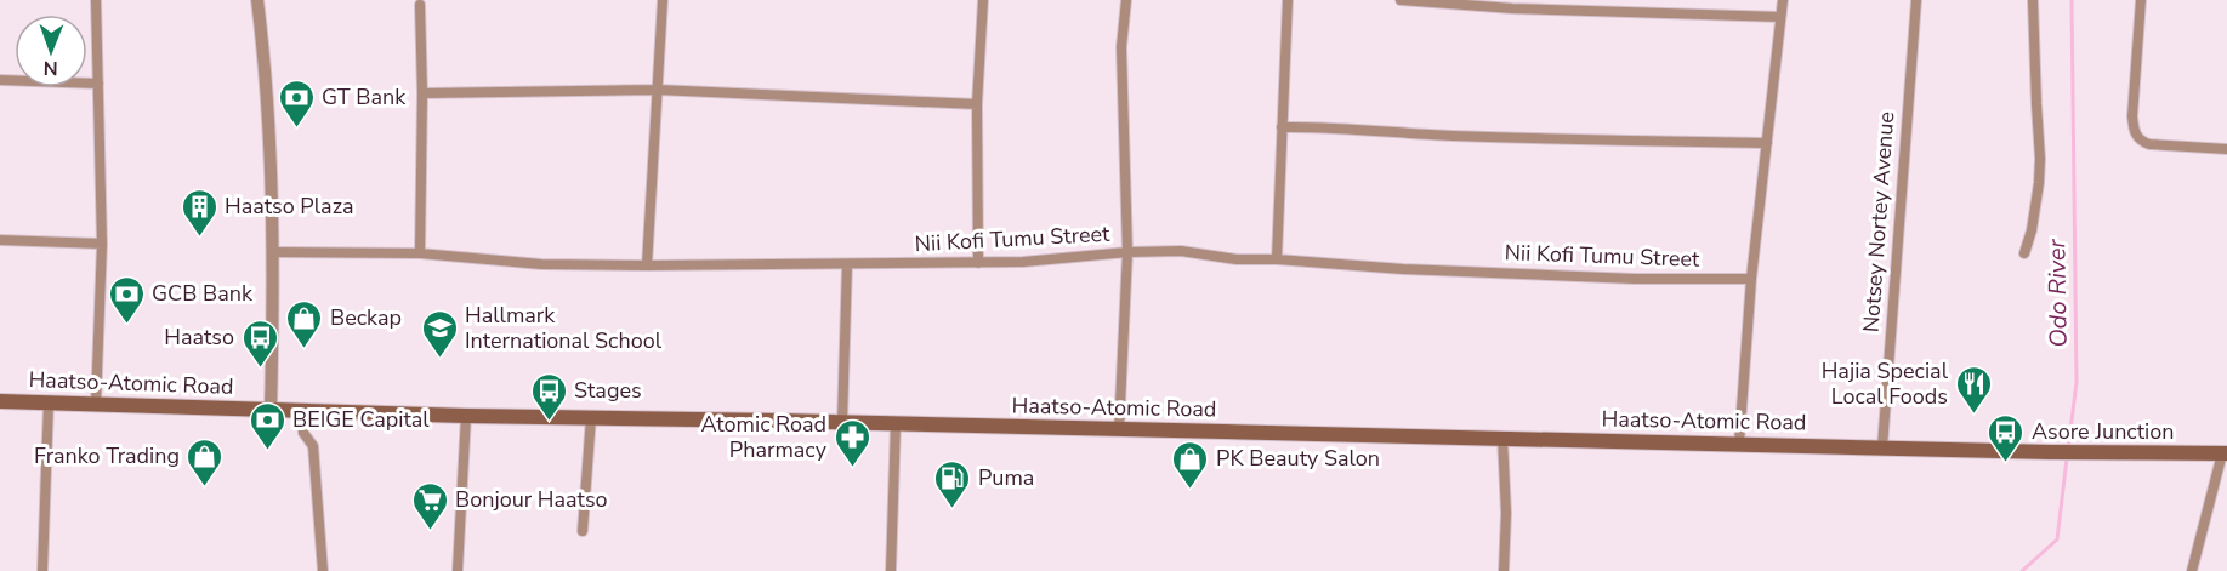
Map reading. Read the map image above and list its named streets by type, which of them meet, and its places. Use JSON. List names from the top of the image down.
{
  "streets": {
    "main road": ["Haatso-Atomic Road"],
    "street": ["Notsey Nortey Avenue", "Nii Kofi Tumu Street"]
  },
  "crossings": [
    ["Notsey Nortey Avenue", "Haatso-Atomic Road"]
  ],
  "water": ["Odo River"],
  "places": {
    "bank": ["GT Bank", "GCB Bank", "BEIGE Capital"],
    "building": ["Haatso Plaza"],
    "shop": ["Beckap", "Franko Trading", "PK Beauty Salon"],
    "school or university": ["Hallmark International School"],
    "bus stop": ["Haatso", "Stages", "Asore Junction"],
    "restaurant": ["Hajia Special Local Foods"],
    "pharmacy": ["Atomic Road Pharmacy"],
    "fuel station": ["Puma"],
    "supermarket": ["Bonjour Haatso"]
  },
  "north": "bottom"
}
